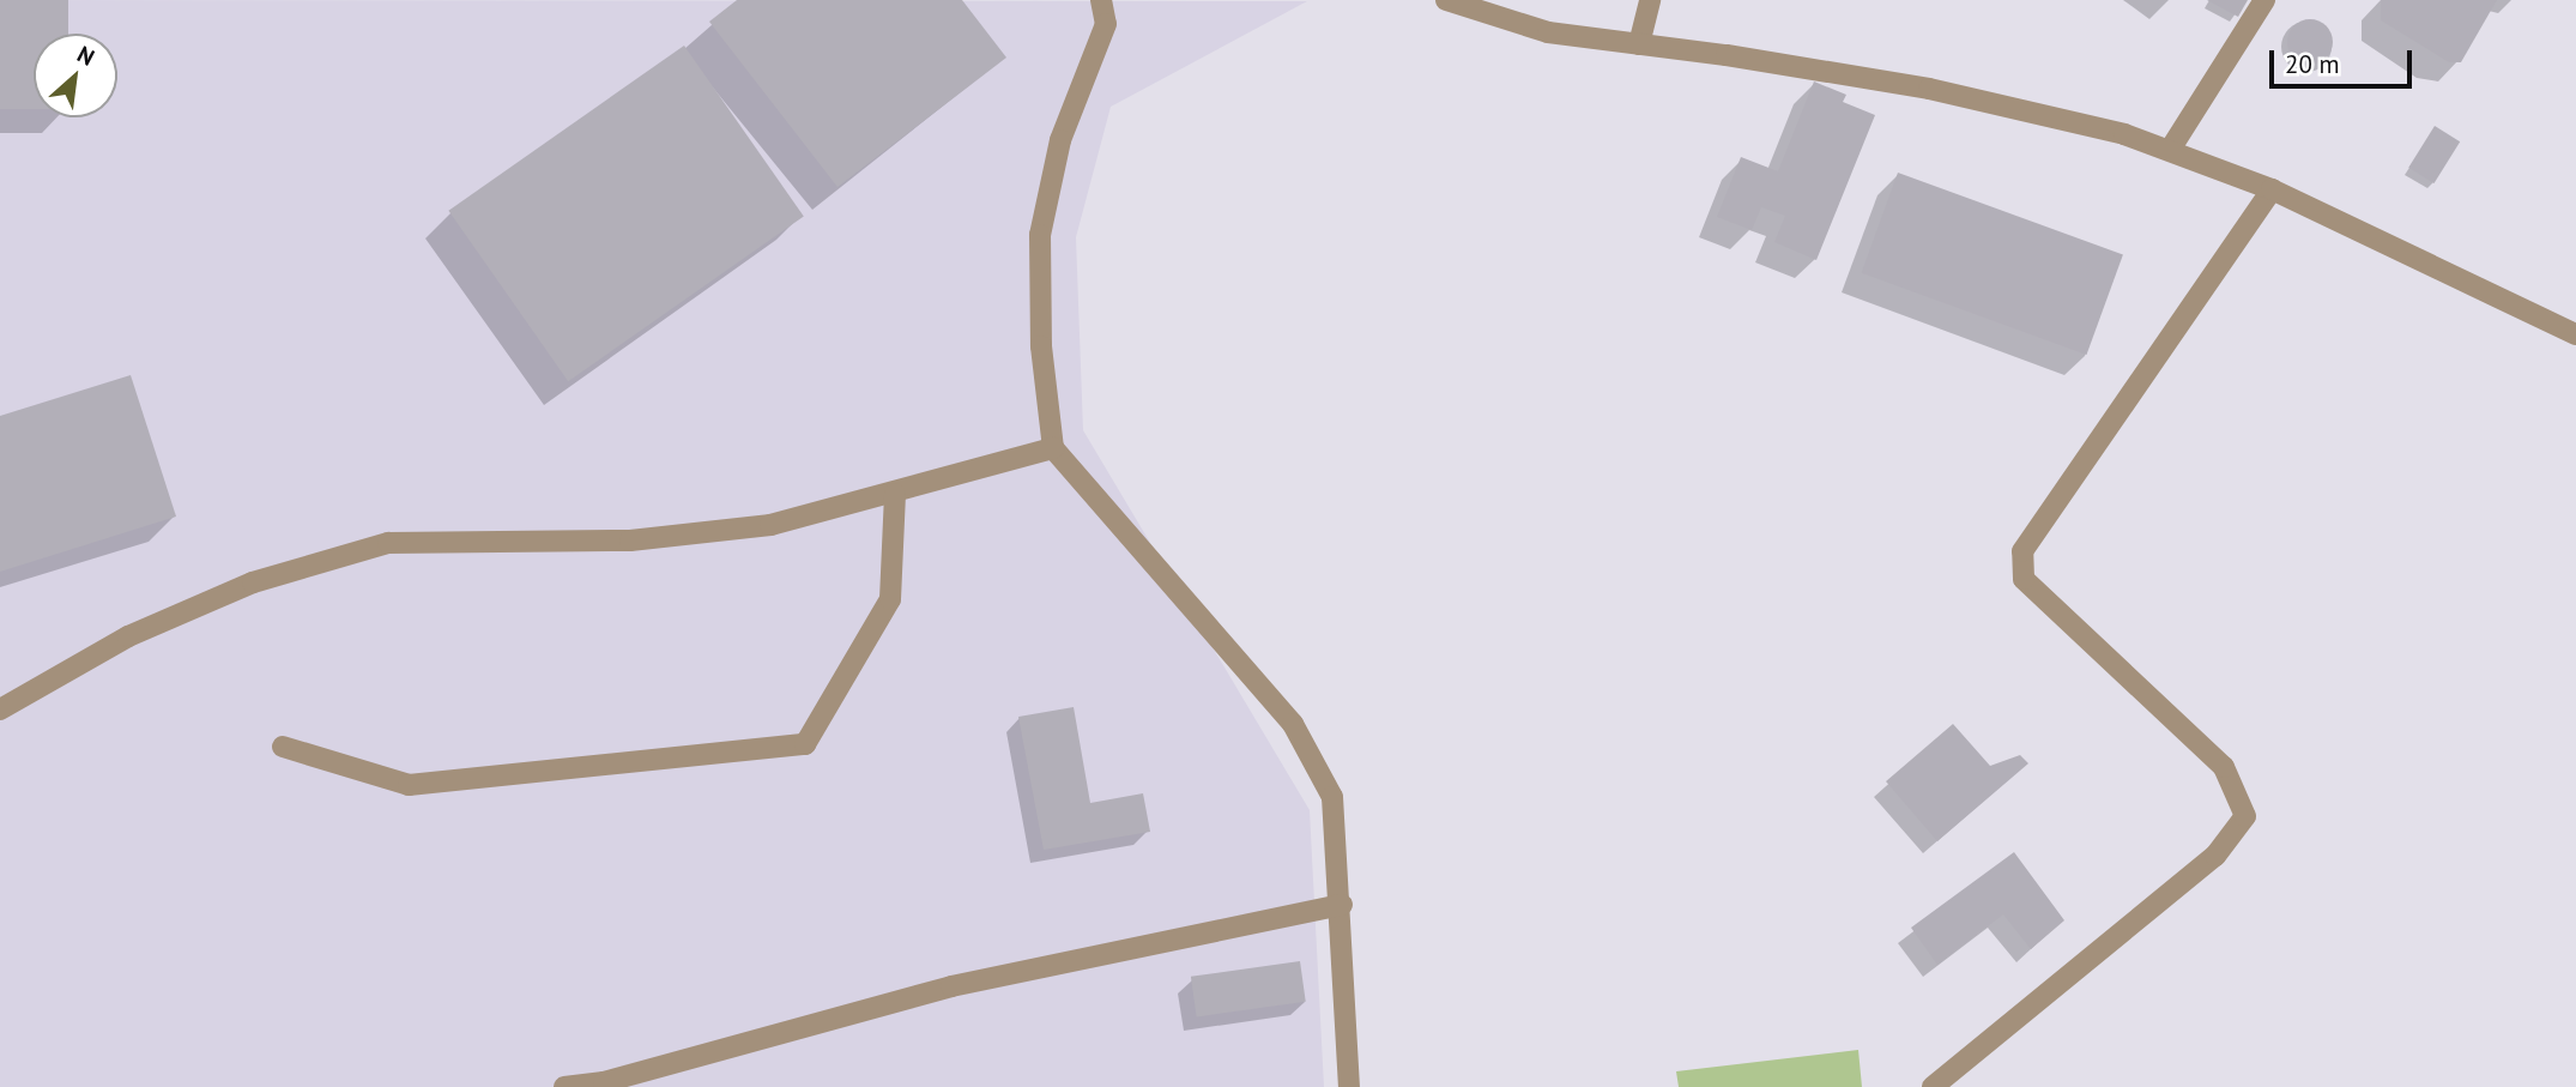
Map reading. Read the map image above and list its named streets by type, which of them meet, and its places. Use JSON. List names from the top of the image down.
{
  "scale_bar": "20 m",
  "north": "top right"
}
